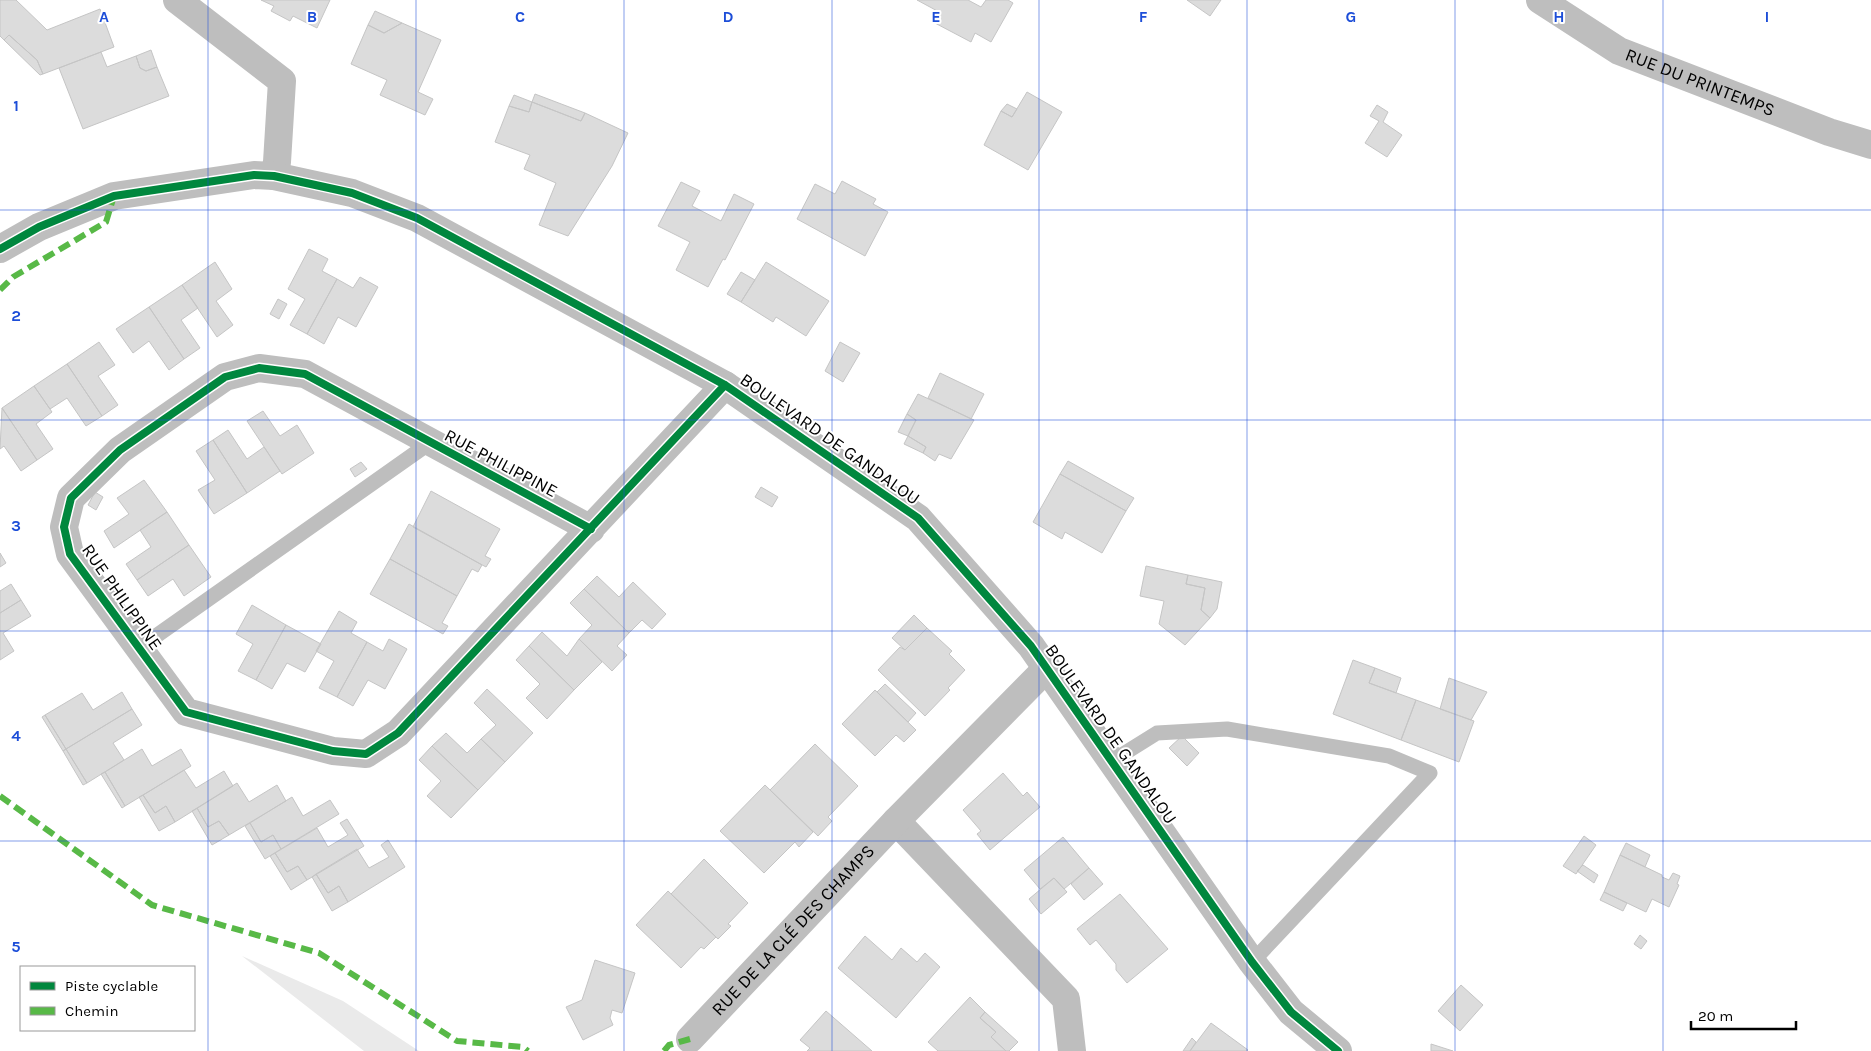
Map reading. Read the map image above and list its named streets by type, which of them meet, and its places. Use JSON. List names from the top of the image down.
{
  "streets": {
    "street": [
      "RUE DU PRINTEMPS",
      "BOULEVARD DE GANDALOU",
      "RUE PHILIPPINE",
      "RUE DE LA CLÉ DES CHAMPS"
    ]
  },
  "crossings": [
    ["BOULEVARD DE GANDALOU", "RUE PHILIPPINE"],
    ["BOULEVARD DE GANDALOU", "RUE DE LA CLÉ DES CHAMPS"]
  ],
  "legend": ["Piste cyclable", "Chemin"],
  "scale_bar": "20 m",
  "grid": {
    "columns": [
      "A",
      "B",
      "C",
      "D",
      "E",
      "F",
      "G",
      "H",
      "I"
    ],
    "rows": [
      "1",
      "2",
      "3",
      "4",
      "5"
    ]
  }
}
